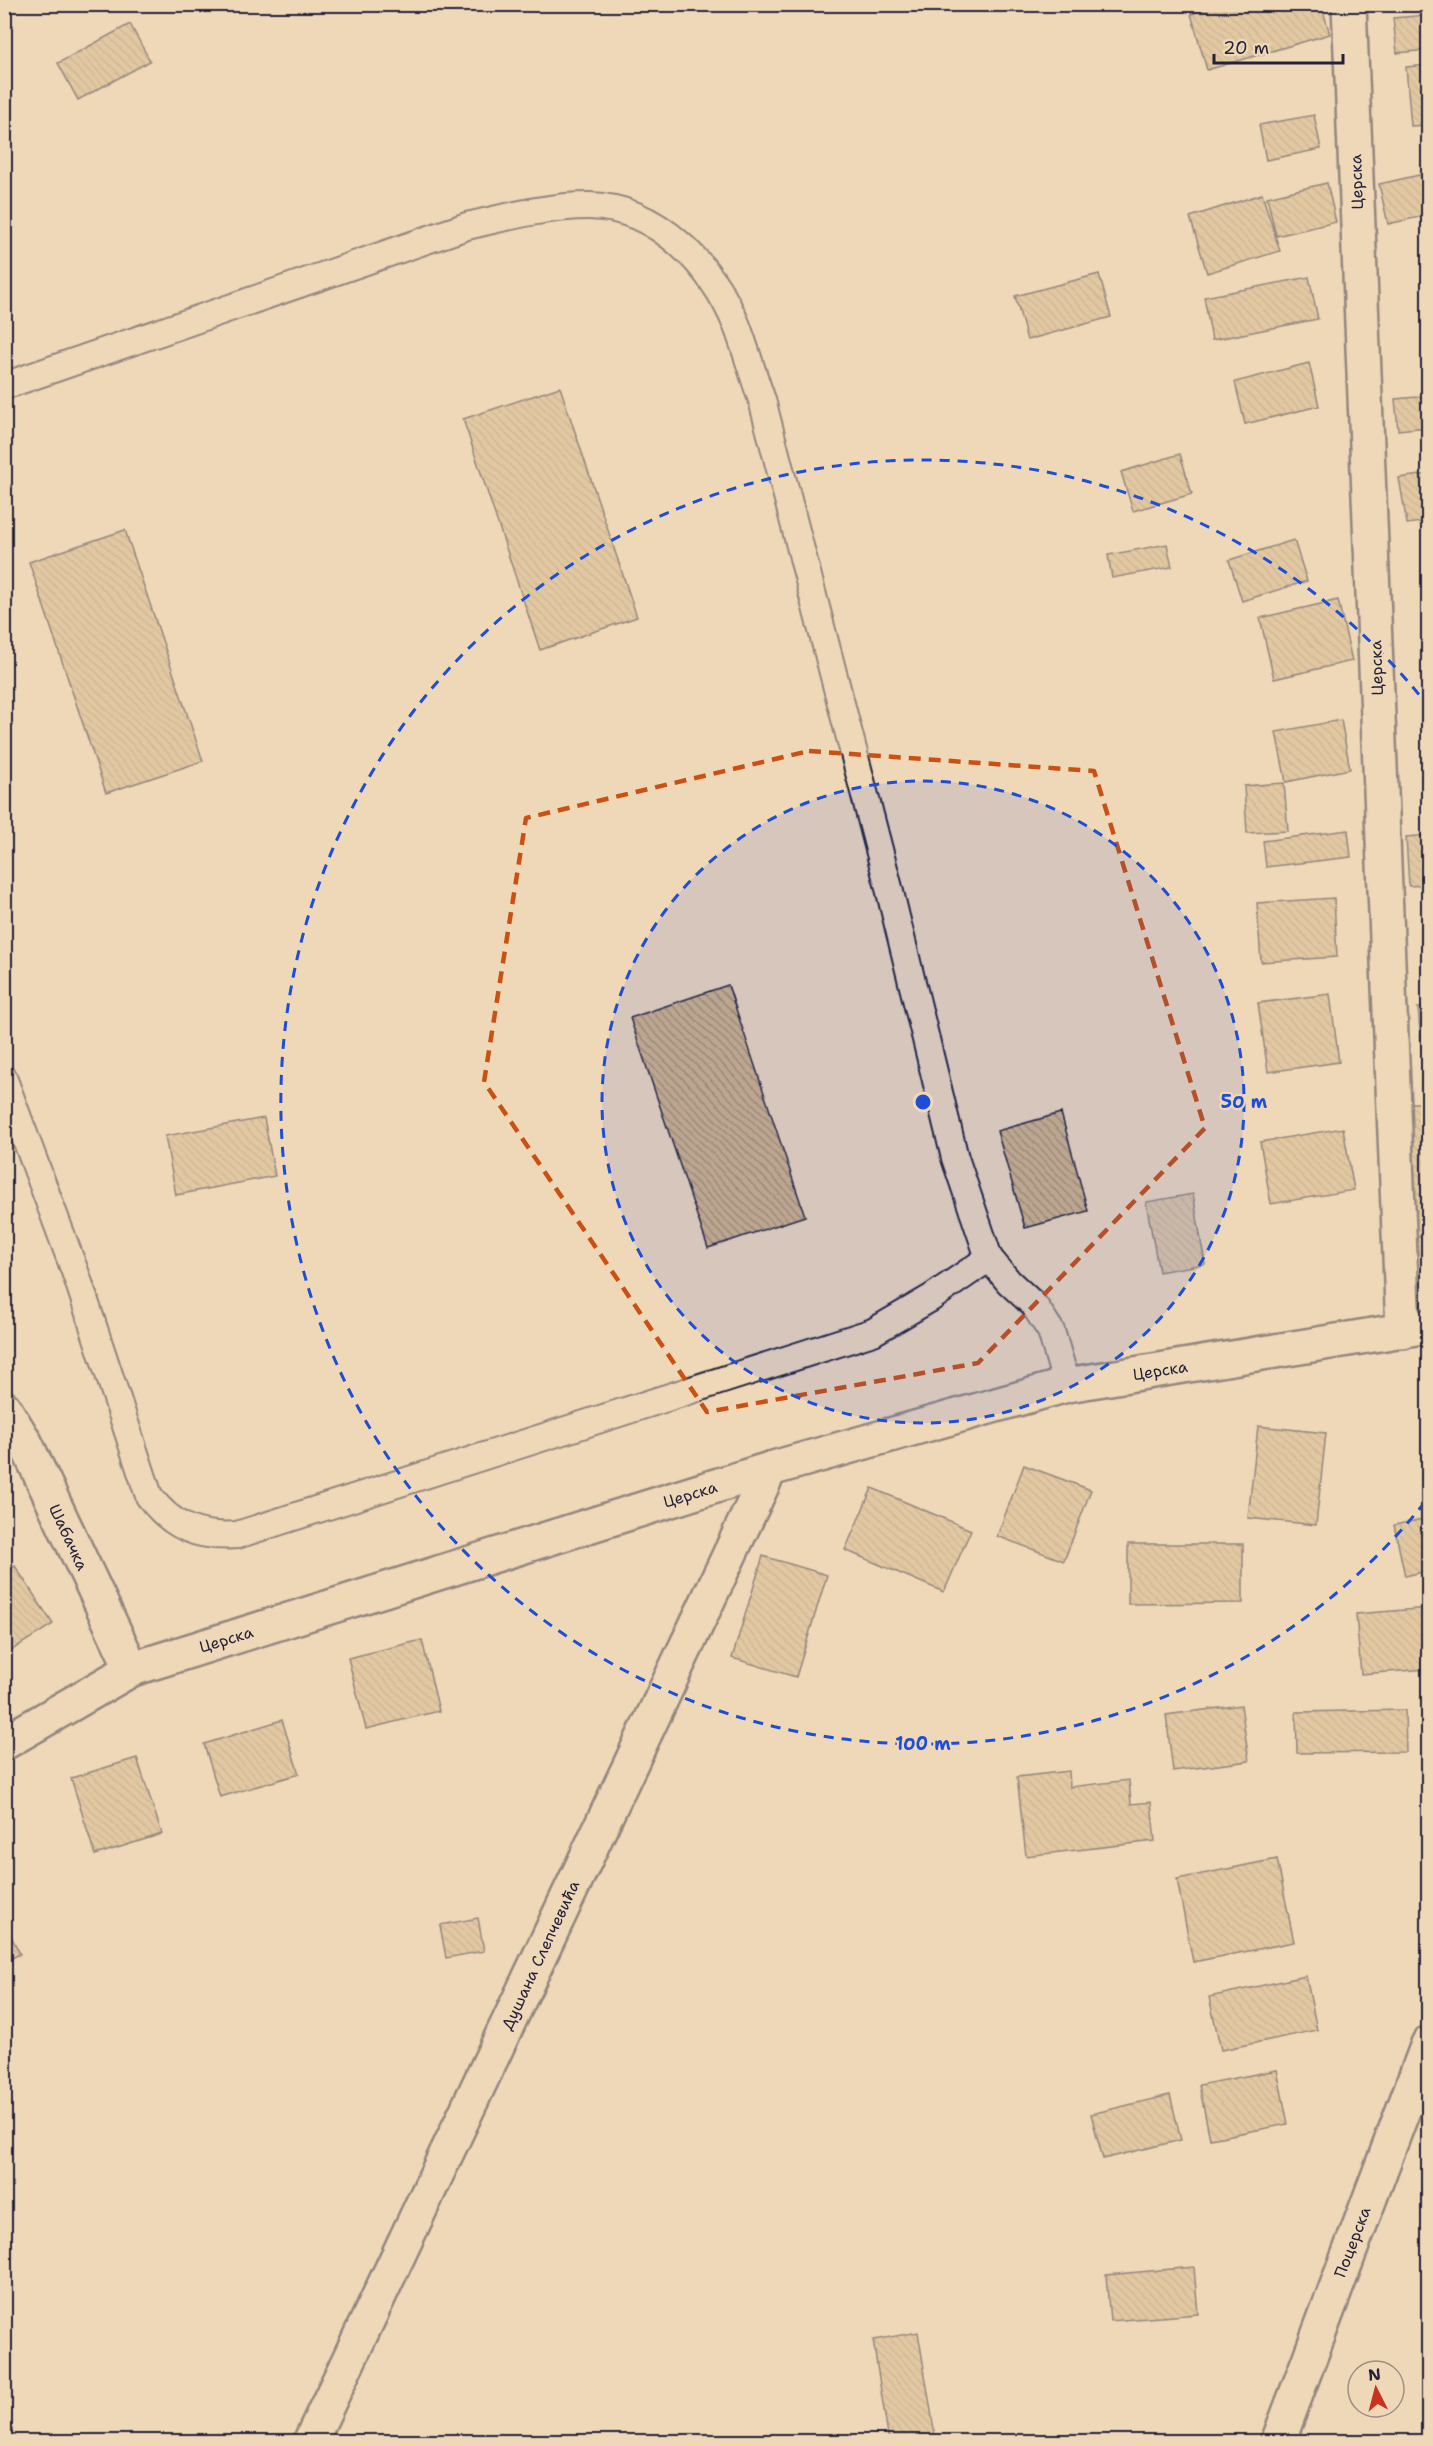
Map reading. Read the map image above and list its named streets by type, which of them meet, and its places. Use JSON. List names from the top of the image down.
{
  "streets": {
    "street": [
      "Церска",
      "Шабачка",
      "Душана Слепчевића",
      "Поцерска"
    ]
  },
  "crossings": [
    ["Церска", "Шабачка"],
    ["Церска", "Душана Слепчевића"]
  ],
  "scale_bar": "20 m",
  "north": "top",
  "rings": ["50 m", "100 m"]
}
